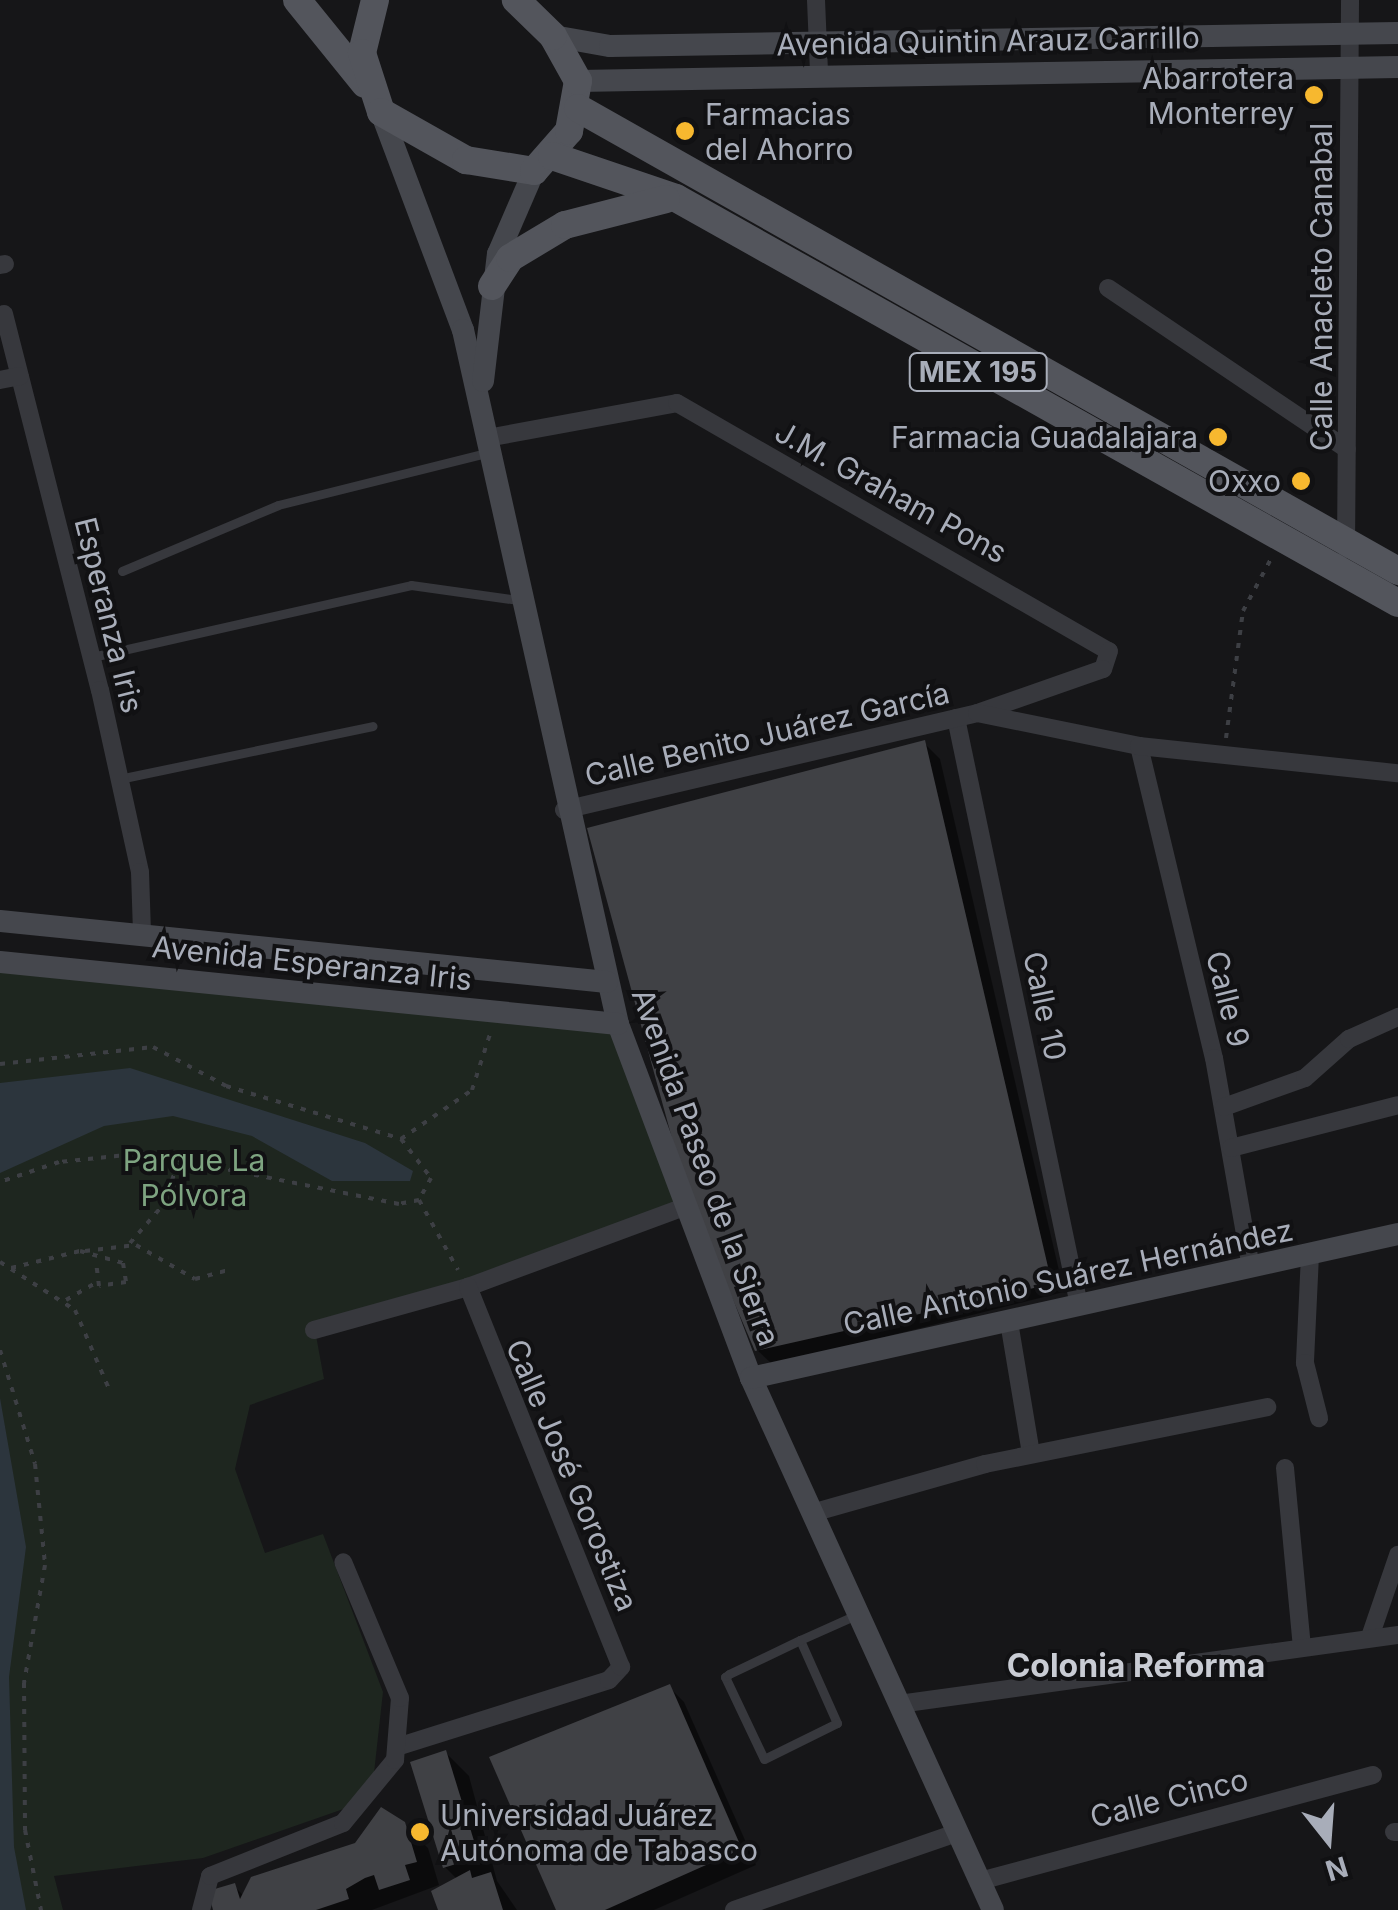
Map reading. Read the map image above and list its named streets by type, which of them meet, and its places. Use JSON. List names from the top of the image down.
{
  "streets": {
    "main road": [
      "Avenida Quintin Arauz Carrillo",
      "MEX 195",
      "Avenida Esperanza Iris",
      "Avenida Paseo de la Sierra",
      "Calle Antonio Suárez Hernández"
    ],
    "street": [
      "Calle Anacleto Canabal",
      "J.M. Graham Pons",
      "Esperanza Iris",
      "Calle Benito Juárez García",
      "Calle 9",
      "Calle 10",
      "Calle José Gorostiza",
      "Calle Cinco"
    ]
  },
  "crossings": [
    ["Avenida Quintin Arauz Carrillo", "Calle Anacleto Canabal"],
    ["Avenida Quintin Arauz Carrillo", "MEX 195"],
    ["Calle Anacleto Canabal", "MEX 195"],
    ["MEX 195", "Avenida Paseo de la Sierra"],
    ["J.M. Graham Pons", "Calle Benito Juárez García"],
    ["J.M. Graham Pons", "Avenida Paseo de la Sierra"],
    ["Esperanza Iris", "Avenida Esperanza Iris"],
    ["Calle Benito Juárez García", "Calle 9"],
    ["Calle Benito Juárez García", "Calle 10"],
    ["Calle Benito Juárez García", "Avenida Paseo de la Sierra"],
    ["Avenida Esperanza Iris", "Avenida Paseo de la Sierra"],
    ["Calle 9", "Calle Antonio Suárez Hernández"],
    ["Calle 10", "Calle Antonio Suárez Hernández"],
    ["Avenida Paseo de la Sierra", "Calle Antonio Suárez Hernández"],
    ["Avenida Paseo de la Sierra", "Calle Cinco"]
  ],
  "districts": ["Colonia Reforma"],
  "parks": ["Parque La Pólvora"],
  "places": [
    "Abarrotera Monterrey",
    "Farmacias del Ahorro",
    "Farmacia Guadalajara",
    "Oxxo",
    "Universidad Juárez Autónoma de Tabasco"
  ],
  "north": "bottom"
}
